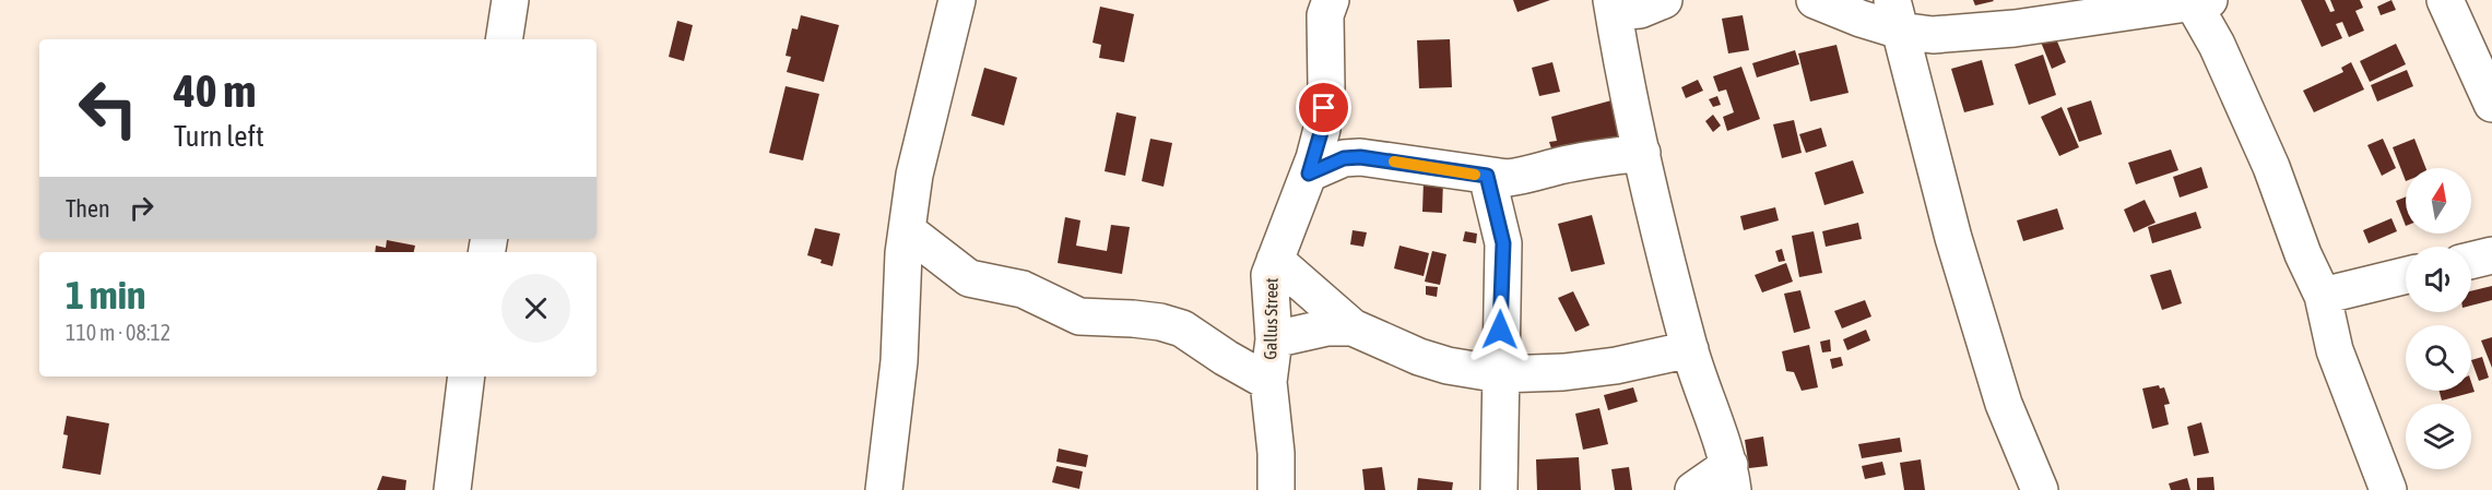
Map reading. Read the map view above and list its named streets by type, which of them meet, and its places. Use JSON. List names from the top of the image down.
{
  "streets": {
    "street": ["Gallus Street"]
  },
  "north": "top",
  "page": {
    "turn": ["40 m", "Turn left"],
    "then": "Then",
    "heading": ["1 min", "110 m · 08:12"]
  }
}
